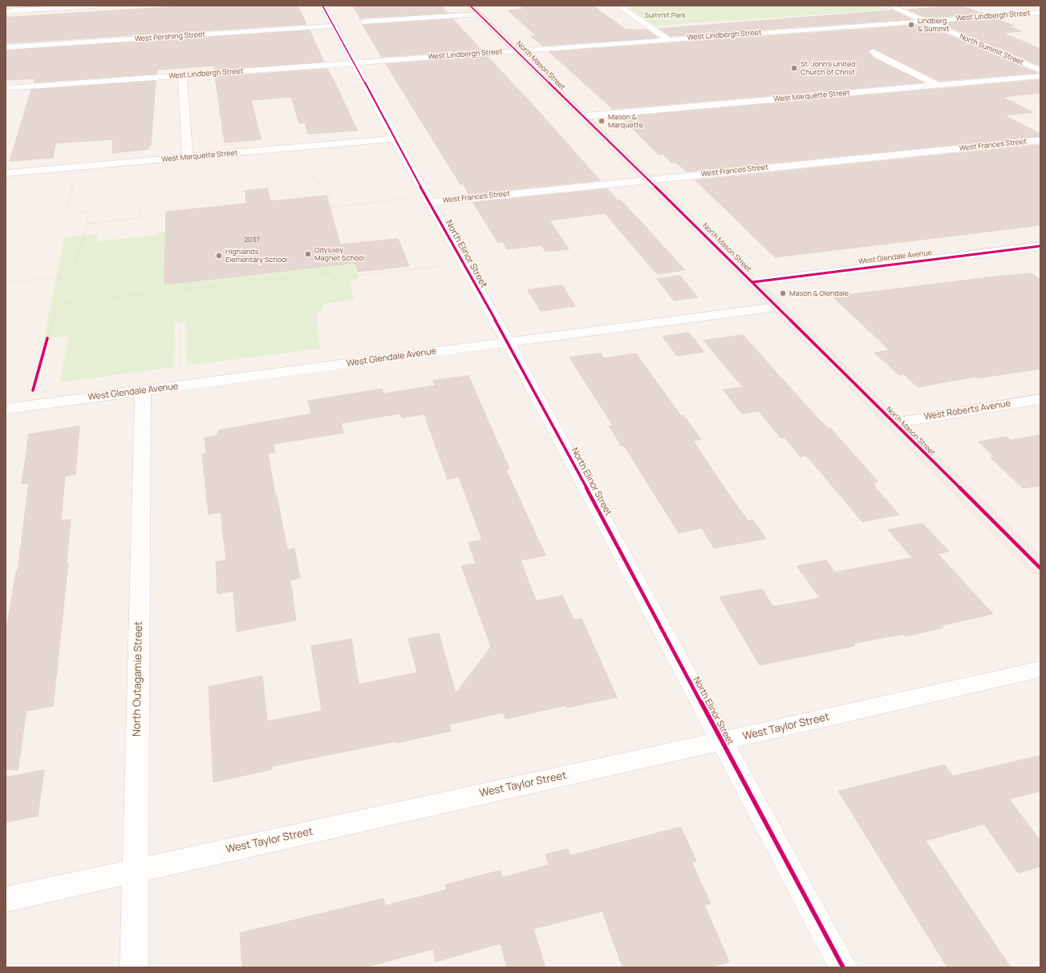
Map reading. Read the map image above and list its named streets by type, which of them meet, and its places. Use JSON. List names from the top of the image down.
{
  "streets": {
    "main road": ["North Mason Street"],
    "street": [
      "West Lindbergh Street",
      "West Pershing Street",
      "North Summit Street",
      "West Marquette Street",
      "West Frances Street",
      "North Elinor Street",
      "West Glendale Avenue",
      "West Roberts Avenue",
      "North Outagamie Street",
      "West Taylor Street"
    ]
  },
  "crossings": [
    ["West Lindbergh Street", "North Summit Street"],
    ["West Lindbergh Street", "North Mason Street"],
    ["West Lindbergh Street", "North Elinor Street"],
    ["West Pershing Street", "North Elinor Street"],
    ["North Mason Street", "West Marquette Street"],
    ["North Mason Street", "West Frances Street"],
    ["North Mason Street", "West Glendale Avenue"],
    ["North Mason Street", "West Roberts Avenue"],
    ["West Marquette Street", "North Elinor Street"],
    ["West Frances Street", "North Elinor Street"],
    ["North Elinor Street", "West Glendale Avenue"],
    ["North Elinor Street", "West Taylor Street"],
    ["West Glendale Avenue", "North Outagamie Street"],
    ["North Outagamie Street", "West Taylor Street"]
  ],
  "parks": ["Summit Park"],
  "places": [
    "Lindberg & Summit",
    "St. John's United Church of Christ",
    "Mason & Marquette",
    "Odyssey Magnet School",
    "Highlands Elementary School",
    "Mason & Glendale"
  ],
  "house_numbers": ["2037"]
}
